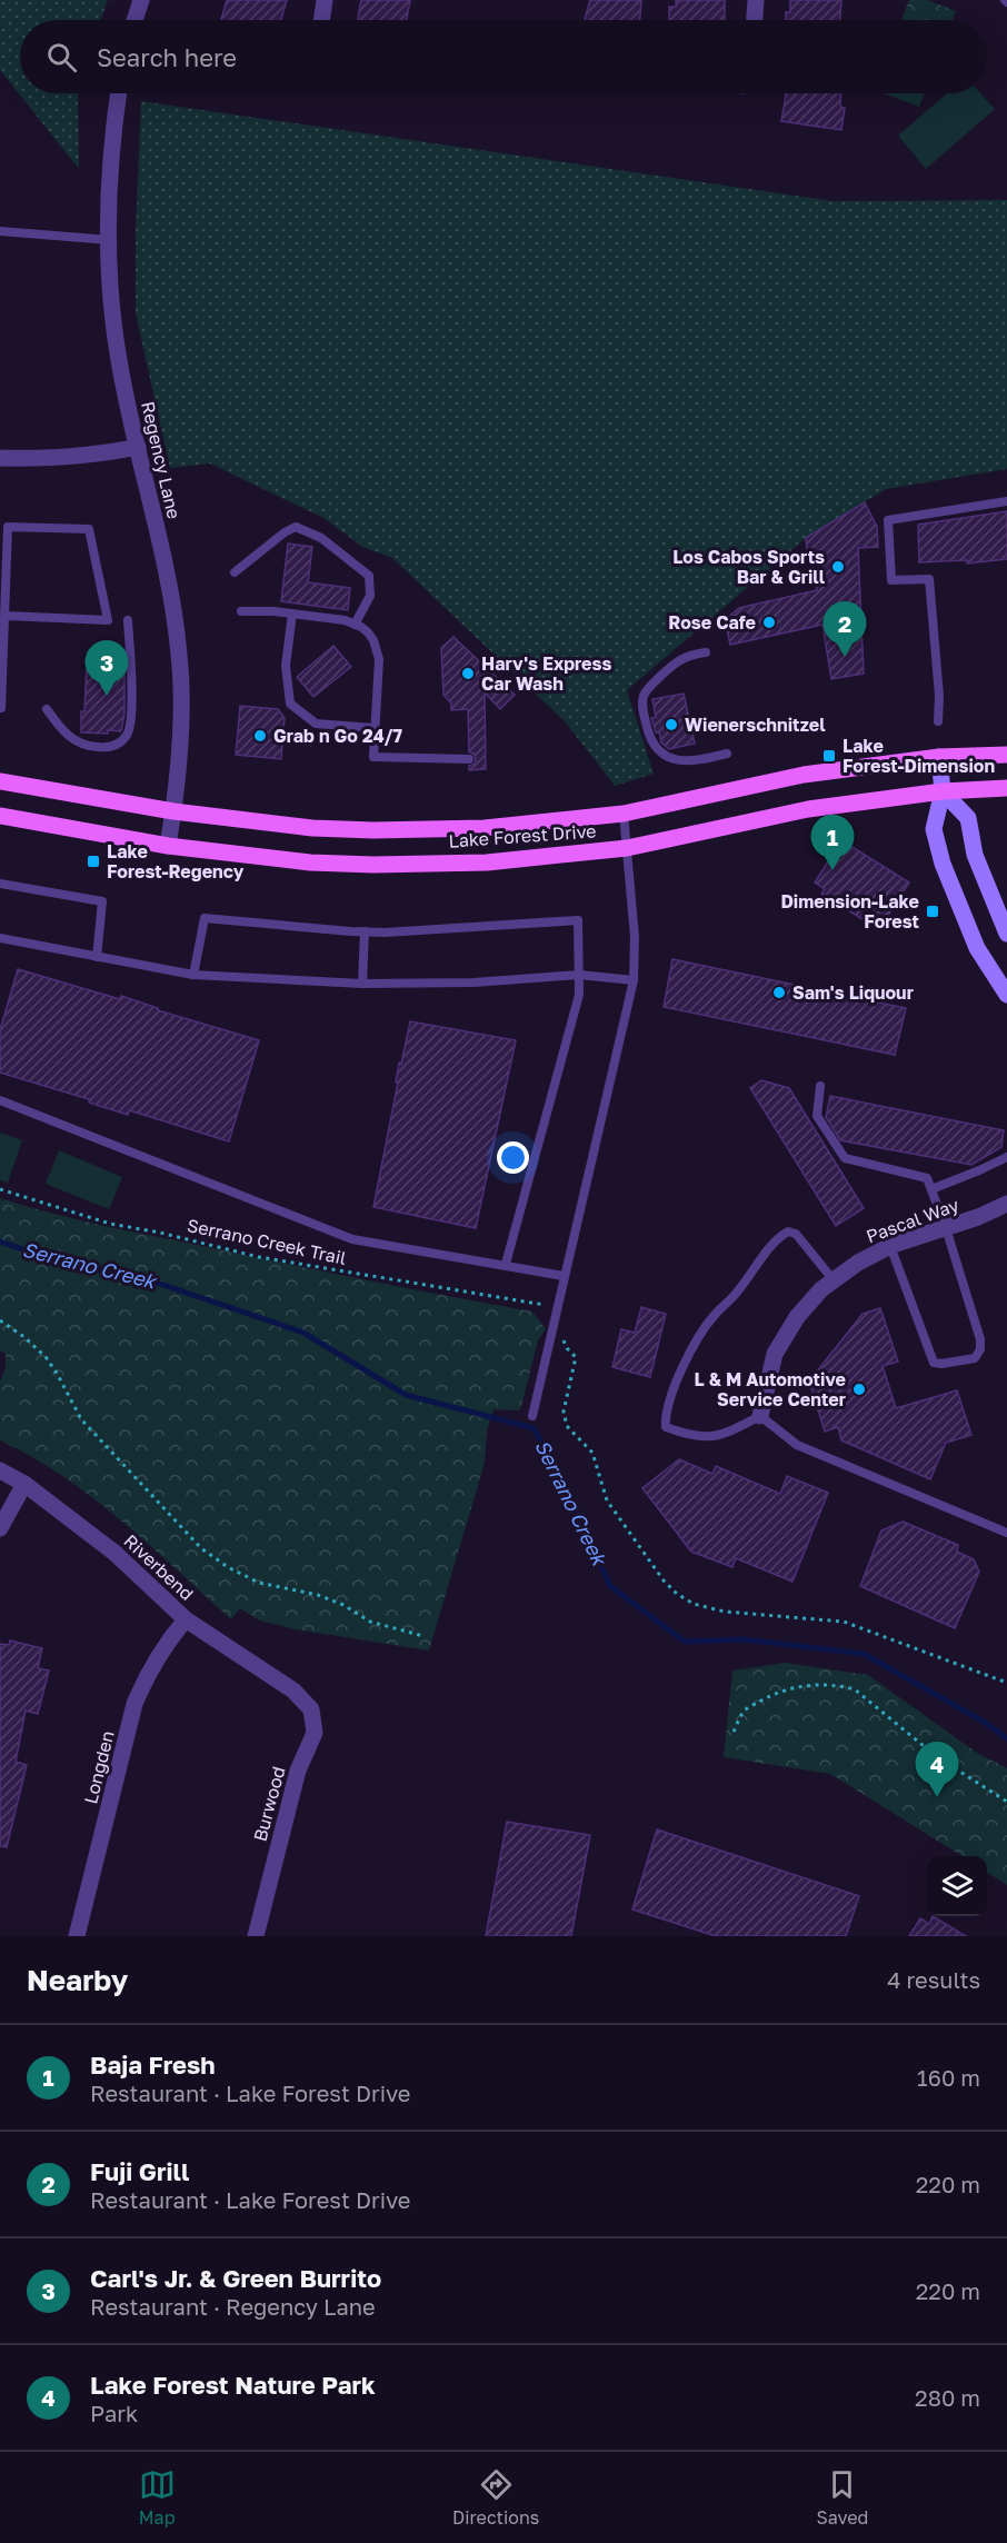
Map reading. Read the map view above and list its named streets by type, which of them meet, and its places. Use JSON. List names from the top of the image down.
{
  "streets": {
    "main road": ["Lake Forest Drive"],
    "street": [
      "Regency Lane",
      "Pascal Way",
      "Riverbend",
      "Longden",
      "Burwood"
    ],
    "path": ["Serrano Creek Trail"]
  },
  "crossings": [
    ["Regency Lane", "Lake Forest Drive"],
    ["Riverbend", "Longden"],
    ["Riverbend", "Burwood"]
  ],
  "water": ["Serrano Creek"],
  "places": {
    "other": [
      "Los Cabos Sports Bar & Grill",
      "Rose Cafe",
      "Harv's Express Car Wash",
      "Wienerschnitzel",
      "Grab n Go 24/7",
      "Sam's Liquour",
      "L & M Automotive Service Center"
    ],
    "transit": ["Lake Forest-Dimension", "Lake Forest-Regency", "Dimension-Lake Forest"]
  },
  "page": {
    "search": "Search here",
    "pins": [
      "2",
      "3",
      "1",
      "4"
    ],
    "heading": ["Nearby", "4 results"],
    "list": [
      {
        "mark": "1",
        "name": "Baja Fresh",
        "note": "Restaurant · Lake Forest Drive",
        "value": "160 m"
      },
      {
        "mark": "2",
        "name": "Fuji Grill",
        "note": "Restaurant · Lake Forest Drive",
        "value": "220 m"
      },
      {
        "mark": "3",
        "name": "Carl's Jr. & Green Burrito",
        "note": "Restaurant · Regency Lane",
        "value": "220 m"
      },
      {
        "mark": "4",
        "name": "Lake Forest Nature Park",
        "note": "Park",
        "value": "280 m"
      }
    ],
    "nav": ["Map", "Directions", "Saved"]
  }
}
